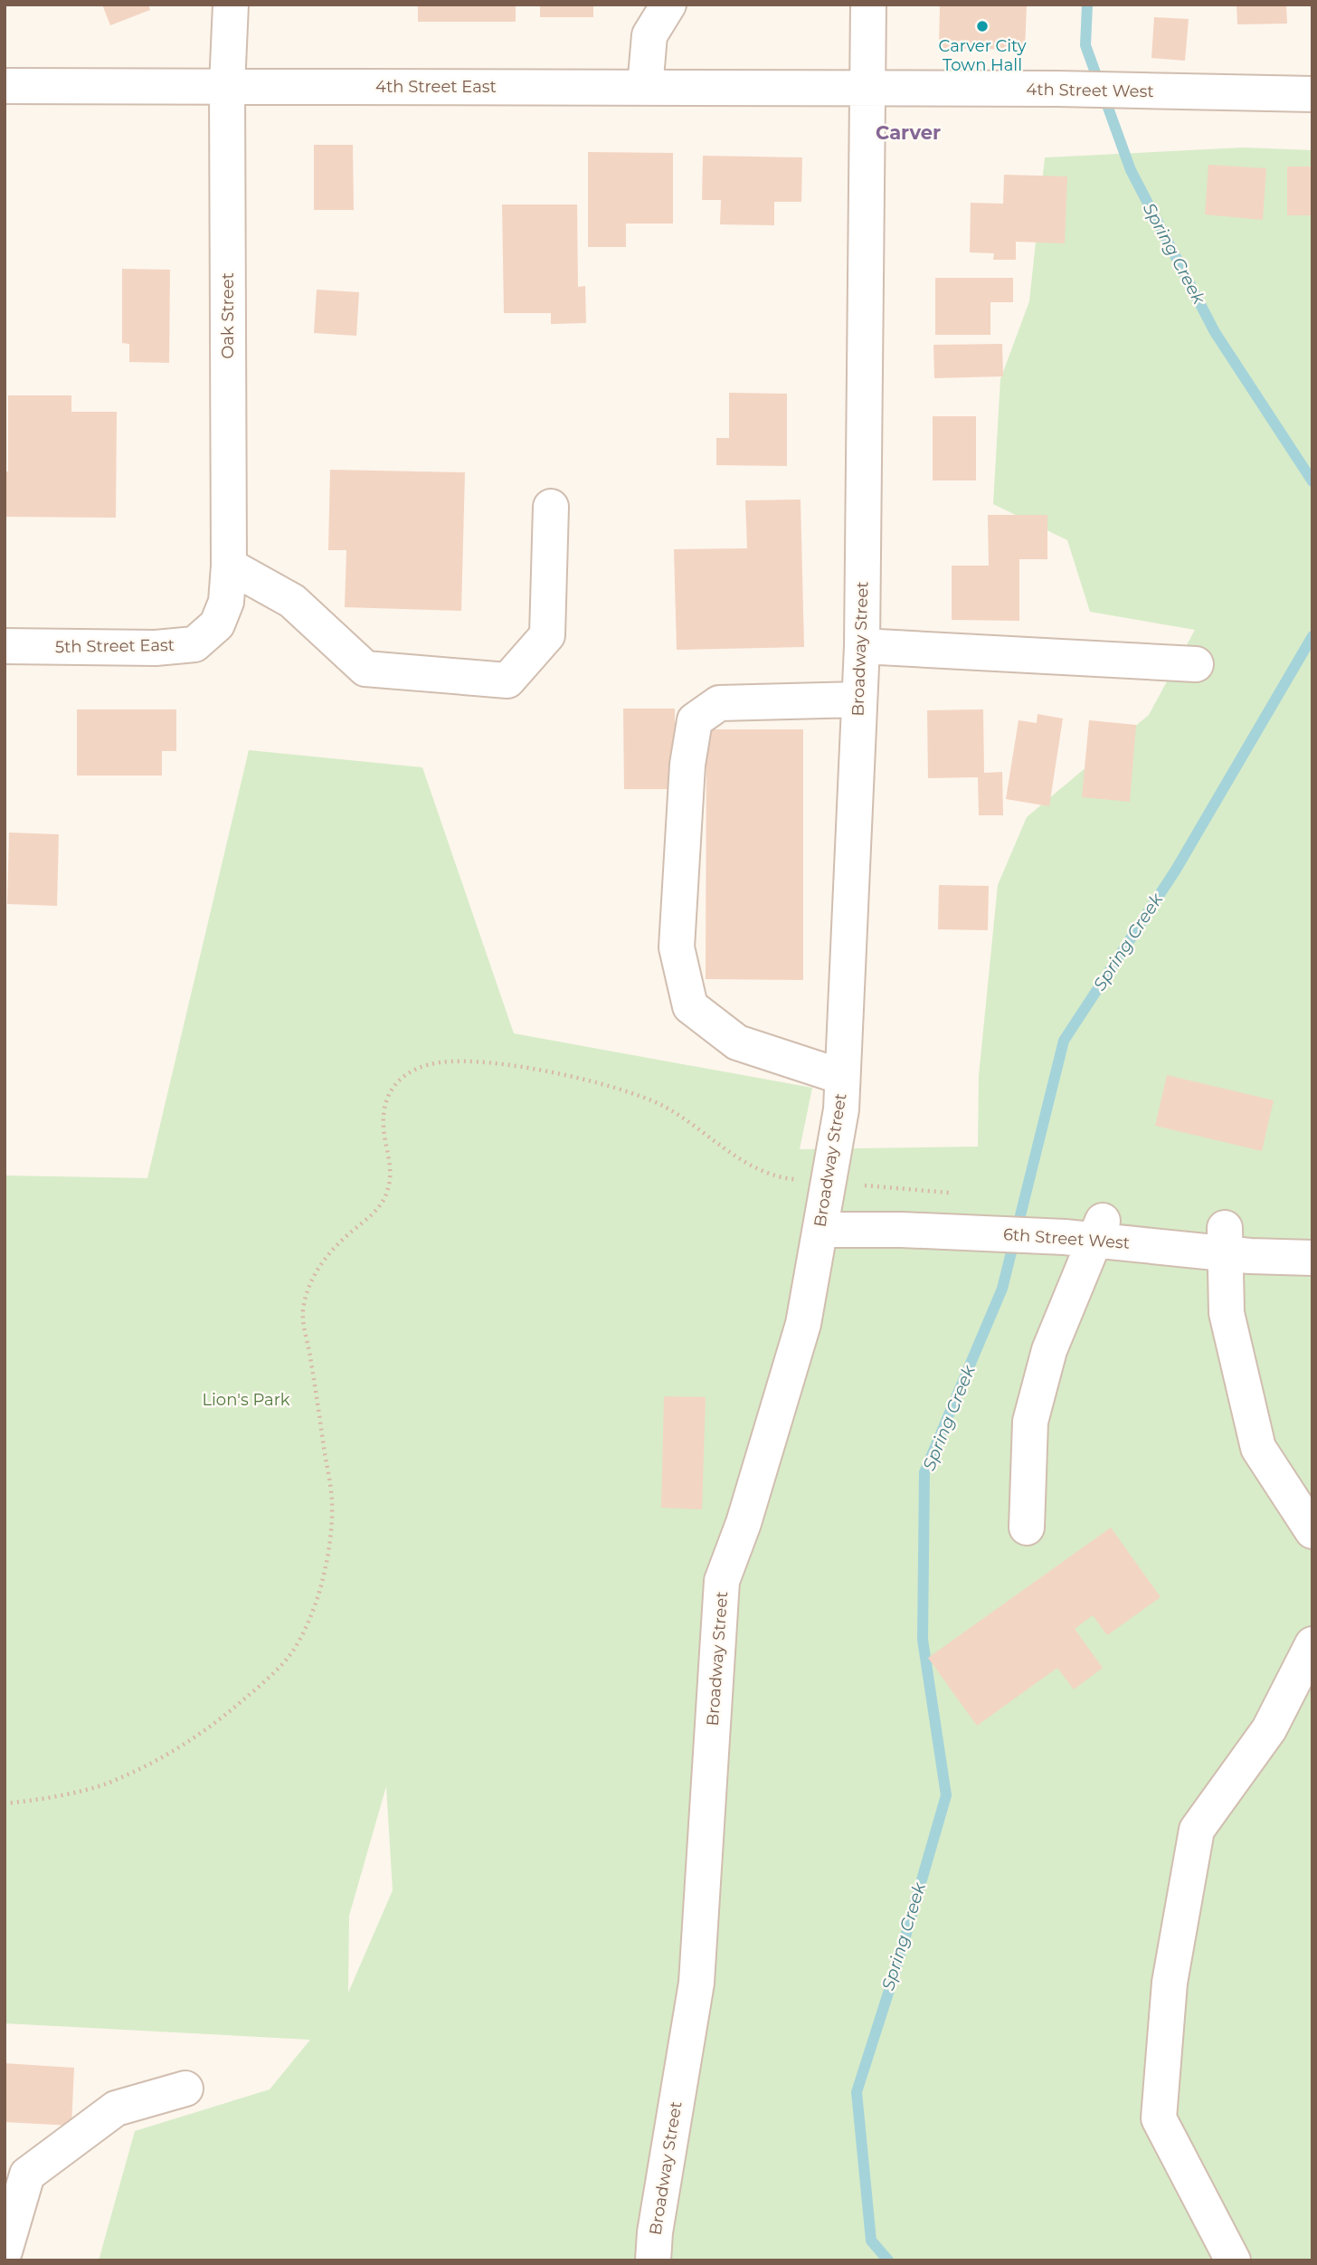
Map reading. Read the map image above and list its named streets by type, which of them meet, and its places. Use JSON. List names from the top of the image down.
{
  "streets": {
    "street": [
      "4th Street East",
      "4th Street West",
      "Oak Street",
      "5th Street East",
      "Broadway Street",
      "6th Street West"
    ]
  },
  "crossings": [
    ["4th Street East", "4th Street West"],
    ["4th Street East", "Oak Street"],
    ["4th Street East", "Broadway Street"],
    ["4th Street West", "Broadway Street"],
    ["Oak Street", "5th Street East"],
    ["Broadway Street", "6th Street West"]
  ],
  "districts": ["Carver"],
  "water": ["Spring Creek"],
  "parks": ["Lion's Park"],
  "places": ["Carver City Town Hall"]
}
